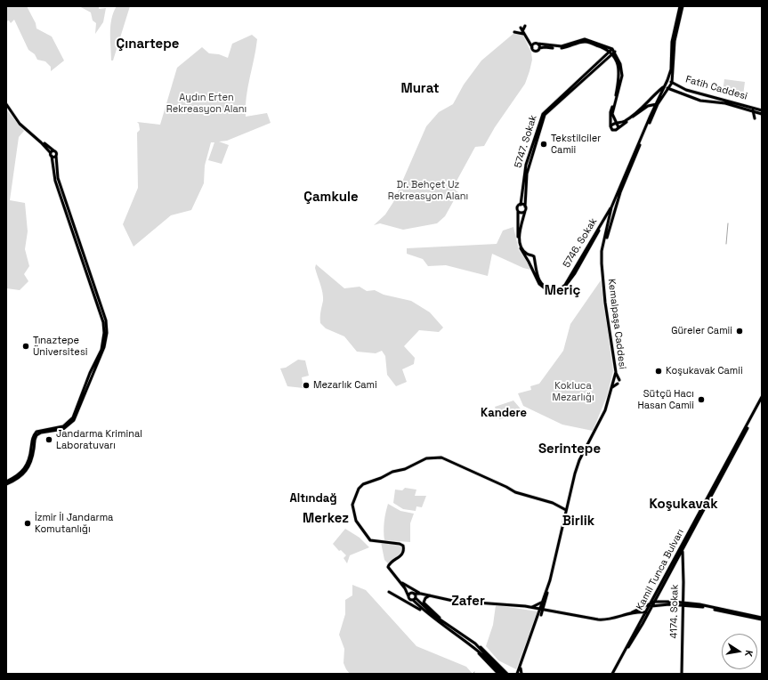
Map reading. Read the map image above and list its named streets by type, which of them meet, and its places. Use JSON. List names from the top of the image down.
{
  "streets": {
    "main road": [
      "Fatih Caddesi",
      "5747. Sokak",
      "5746. Sokak",
      "Kemalpaşa Caddesi",
      "Kamil Tunca Bulvarı",
      "4174. Sokak"
    ]
  },
  "crossings": [
    ["Fatih Caddesi", "Kemalpaşa Caddesi"],
    ["5747. Sokak", "5746. Sokak"],
    ["5746. Sokak", "Kemalpaşa Caddesi"],
    ["Kamil Tunca Bulvarı", "4174. Sokak"]
  ],
  "districts": [
    "Çınartepe",
    "Murat",
    "Çamkule",
    "Meriç",
    "Kandere",
    "Serintepe",
    "Altındağ",
    "Koşukavak",
    "Merkez",
    "Birlik",
    "Zafer"
  ],
  "parks": ["Aydın Erten Rekreasyon Alanı", "Dr. Behçet Uz Rekreasyon Alanı", "Kokluca Mezarlığı"],
  "places": [
    "Tekstilciler Camii",
    "Güreler Camii",
    "Tınaztepe Üniversitesi",
    "Koşukavak Camii",
    "Mezarlık Cami",
    "Sütçü Hacı Hasan Camii",
    "Jandarma Kriminal Laboratuvarı",
    "İzmir İl Jandarma Komutanlığı"
  ],
  "north": "right"
}
